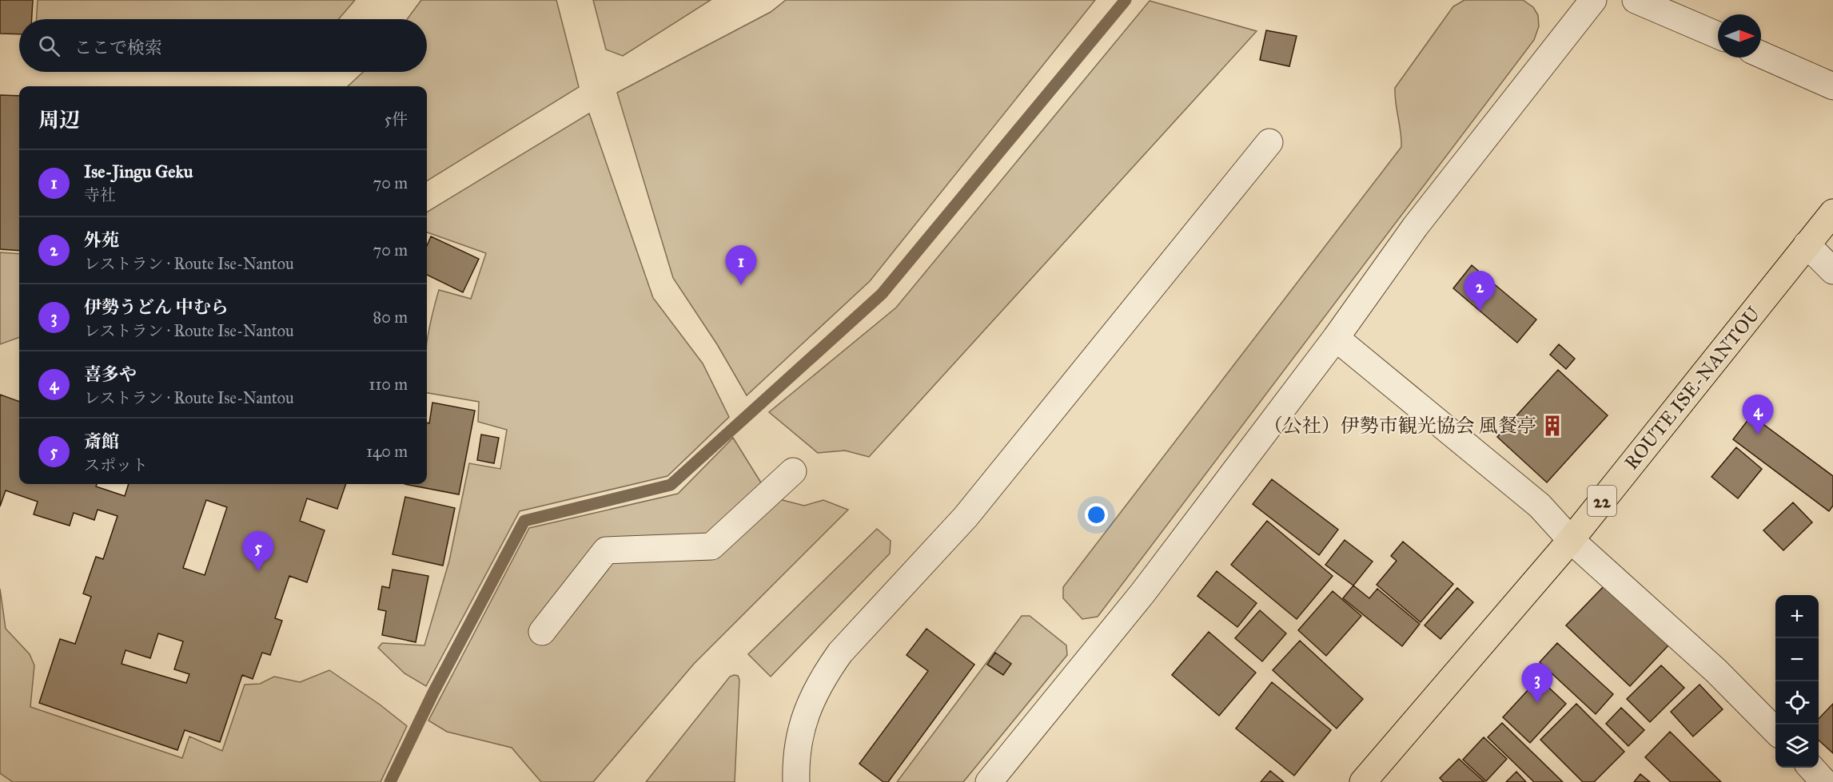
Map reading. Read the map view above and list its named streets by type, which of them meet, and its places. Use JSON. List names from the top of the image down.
{
  "streets": {
    "main road": ["ROUTE ISE-NANTOU", "22"]
  },
  "places": {
    "building": ["（公社）伊勢市観光協会 風餐亭"]
  },
  "north": "right",
  "page": {
    "search": "ここで検索",
    "heading": ["周辺", "5件"],
    "list": [
      {
        "mark": "1",
        "name": "Ise-Jingu Geku",
        "note": "寺社",
        "value": "70 m"
      },
      {
        "mark": "2",
        "name": "外苑",
        "note": "レストラン · Route Ise-Nantou",
        "value": "70 m"
      },
      {
        "mark": "3",
        "name": "伊勢うどん 中むら",
        "note": "レストラン · Route Ise-Nantou",
        "value": "80 m"
      },
      {
        "mark": "4",
        "name": "喜多や",
        "note": "レストラン · Route Ise-Nantou",
        "value": "110 m"
      },
      {
        "mark": "5",
        "name": "斎館",
        "note": "スポット",
        "value": "140 m"
      }
    ],
    "pins": [
      "1",
      "2",
      "4",
      "5",
      "3"
    ],
    "map_buttons": ["+", "−"]
  }
}
